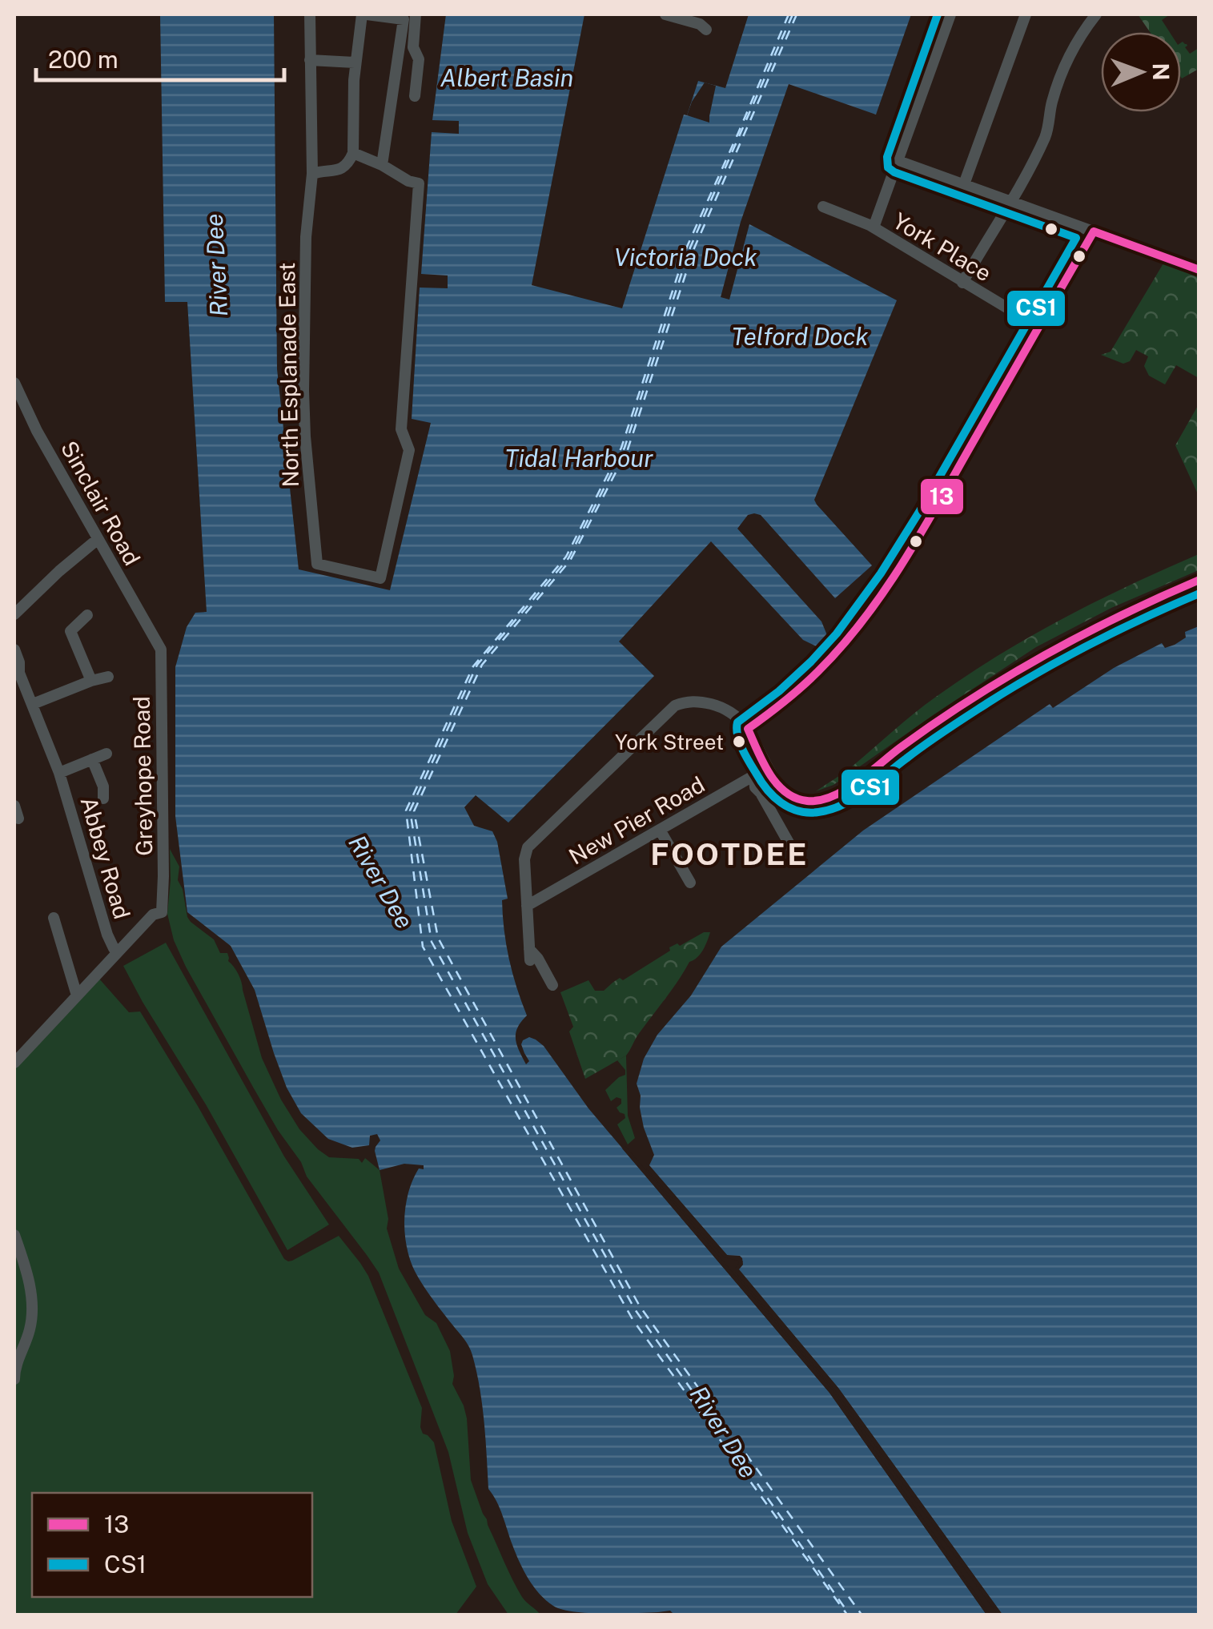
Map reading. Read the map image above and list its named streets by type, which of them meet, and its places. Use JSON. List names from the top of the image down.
{
  "streets": {
    "street": [
      "York Place",
      "North Esplanade East",
      "Sinclair Road",
      "Greyhope Road",
      "New Pier Road",
      "Abbey Road"
    ]
  },
  "crossings": [
    ["Sinclair Road", "Greyhope Road"],
    ["Greyhope Road", "Abbey Road"]
  ],
  "districts": ["FOOTDEE"],
  "water": [
    "Albert Basin",
    "Victoria Dock",
    "River Dee",
    "Telford Dock",
    "Tidal Harbour"
  ],
  "places": ["York Street"],
  "lines": ["transit line CS1", "transit line 13"],
  "legend": ["13", "CS1"],
  "scale_bar": "200 m",
  "north": "right"
}
